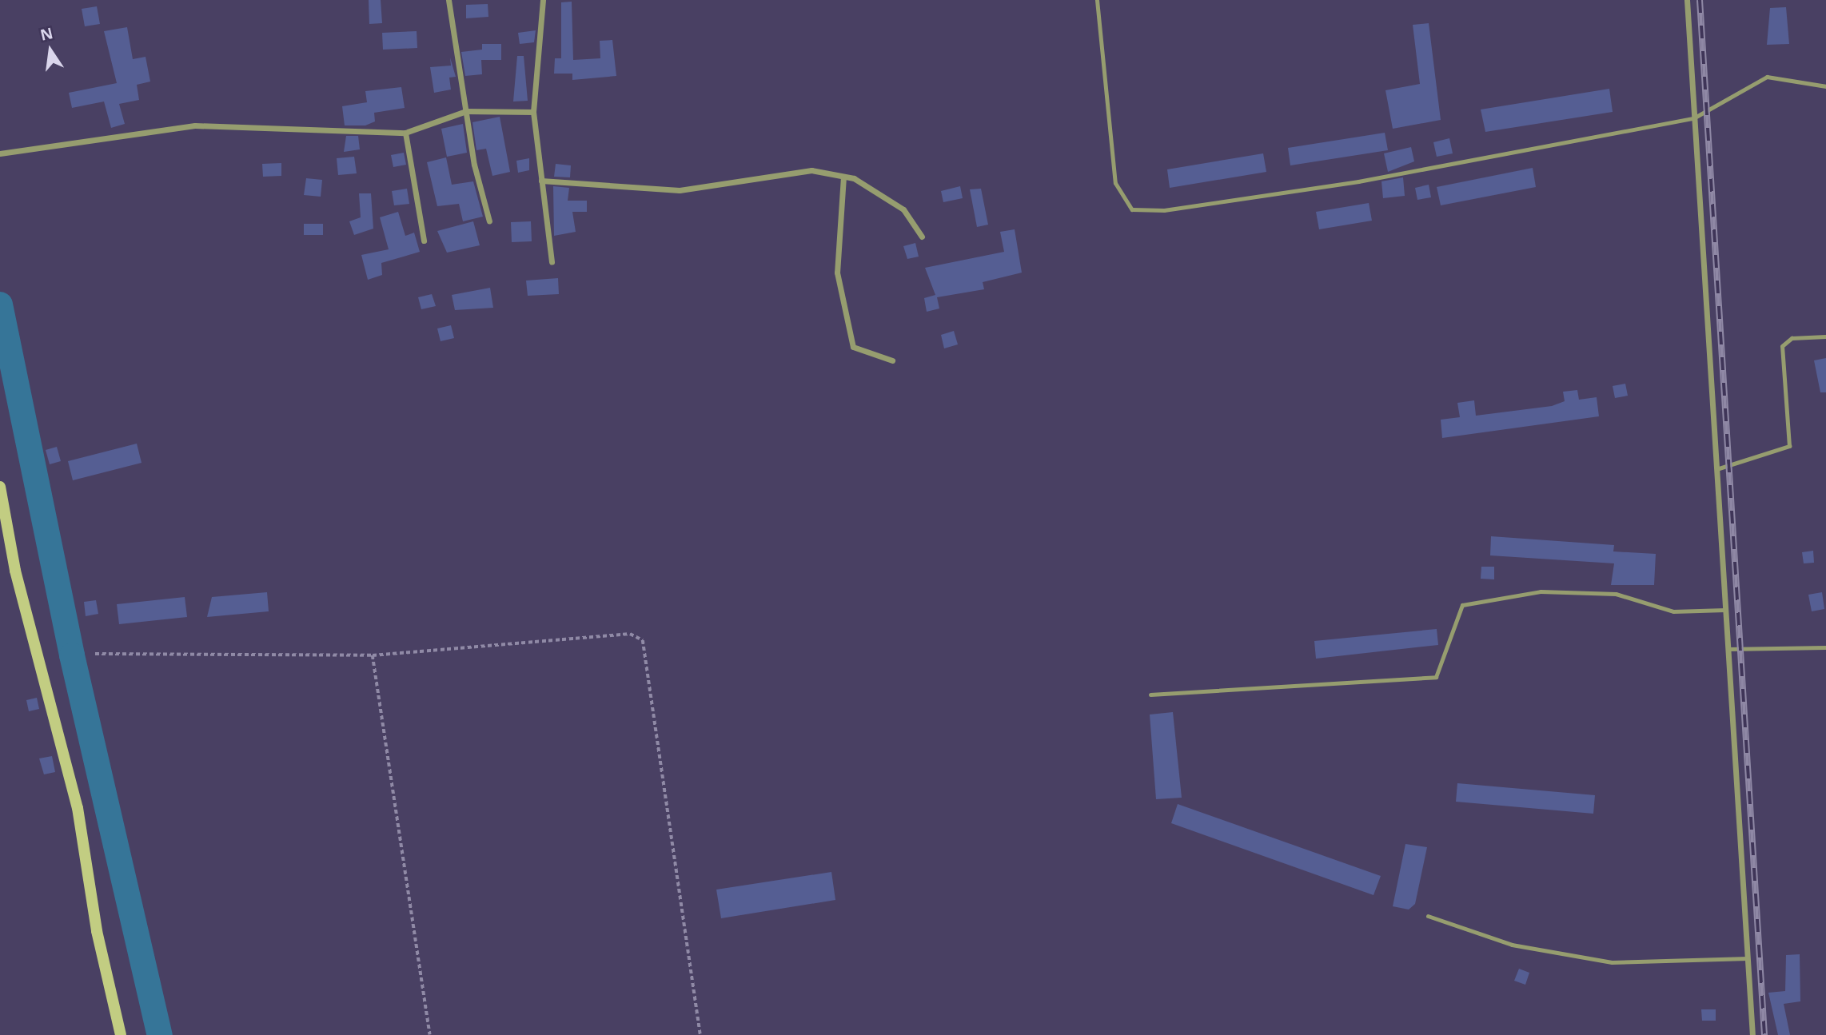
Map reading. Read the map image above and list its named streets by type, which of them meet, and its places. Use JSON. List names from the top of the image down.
{
  "north": "top"
}
